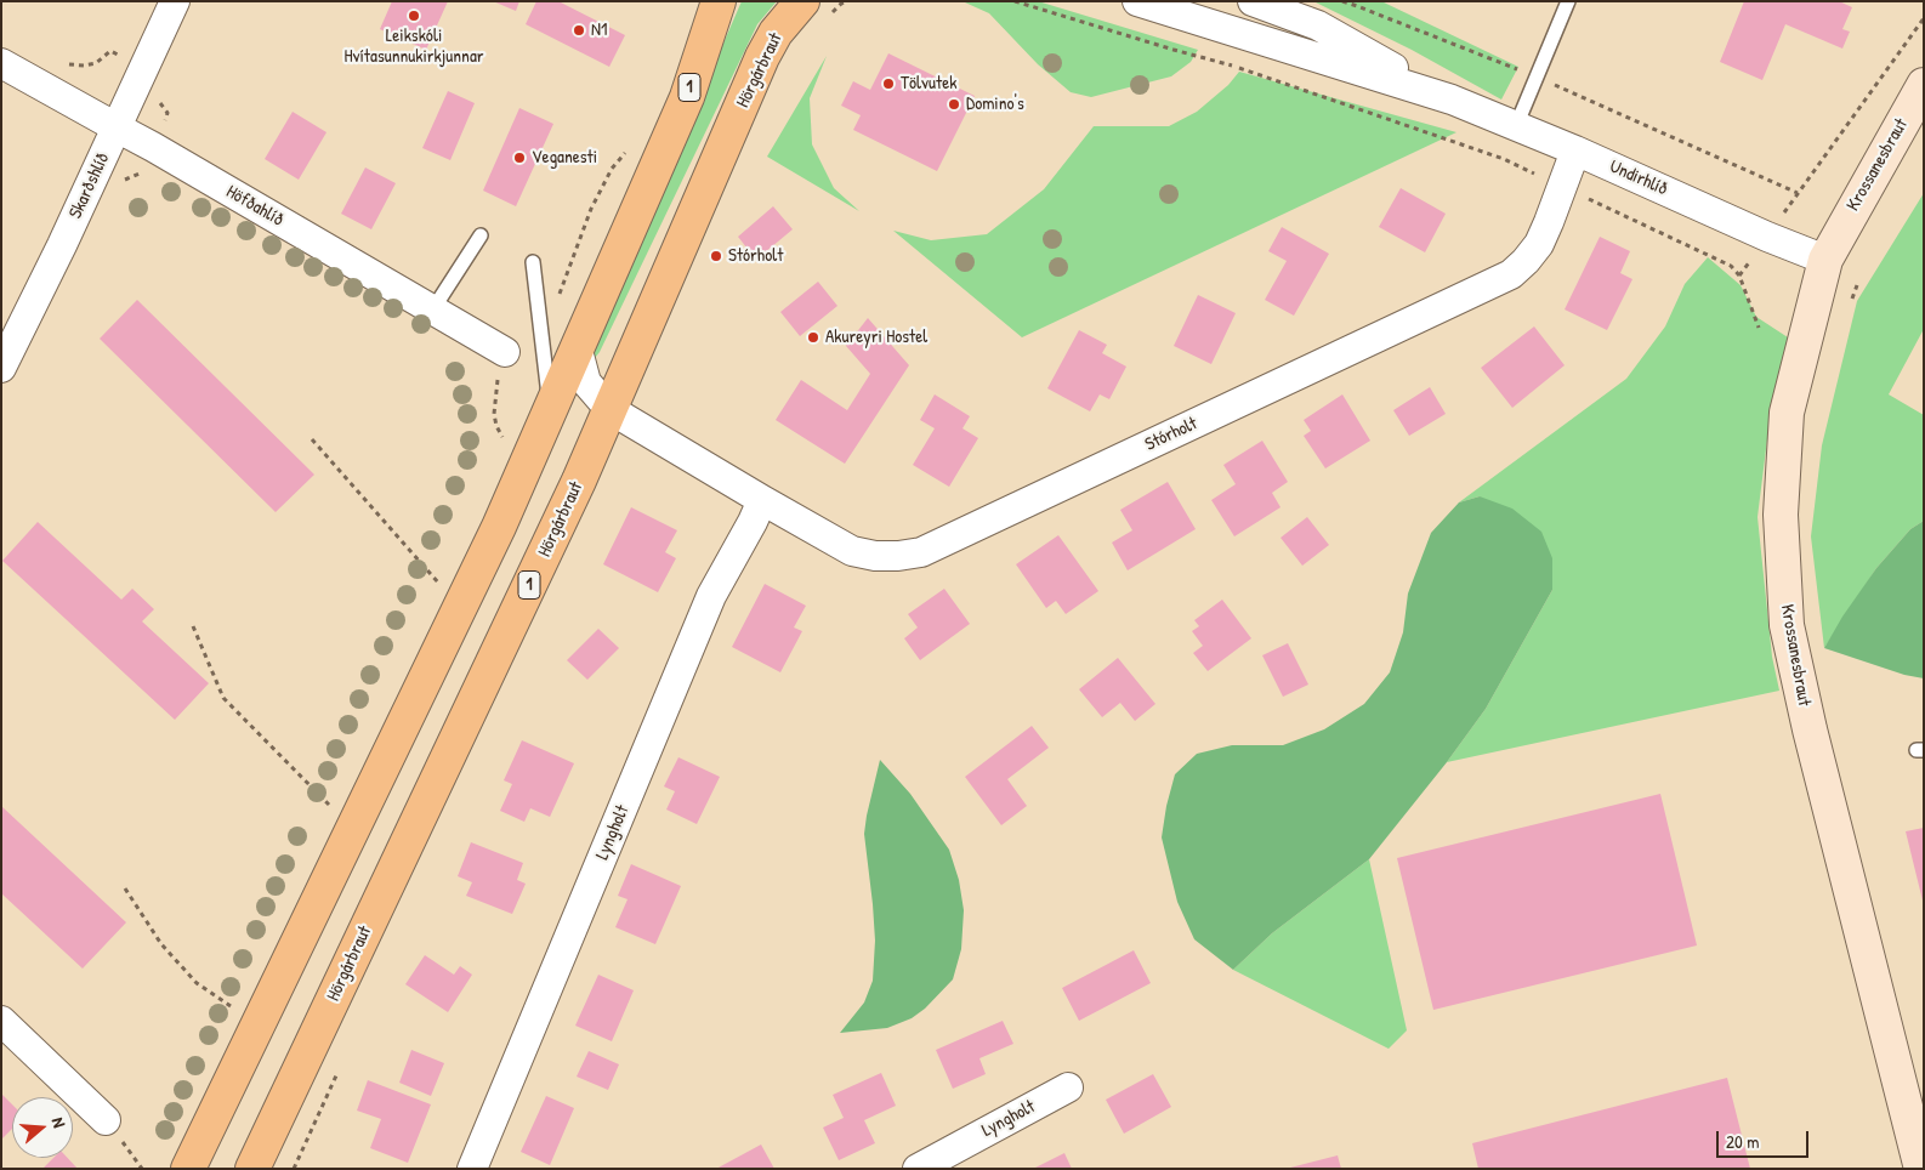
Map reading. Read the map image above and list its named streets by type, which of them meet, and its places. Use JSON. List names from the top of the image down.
{
  "streets": {
    "highway": ["Hörgárbraut", "1"],
    "street": [
      "Krossanesbraut",
      "Undirhlíð",
      "Skarðshlíð",
      "Höfðahlíð",
      "Stórholt",
      "Lyngholt"
    ]
  },
  "crossings": [
    ["Hörgárbraut", "Stórholt"],
    ["1", "Stórholt"],
    ["Krossanesbraut", "Undirhlíð"],
    ["Undirhlíð", "Stórholt"],
    ["Skarðshlíð", "Höfðahlíð"],
    ["Stórholt", "Lyngholt"]
  ],
  "places": [
    "Leikskóli Hvítasunnukirkjunnar",
    "N1",
    "Tölvutek",
    "Domino's",
    "Veganesti",
    "Stórholt",
    "Akureyri Hostel"
  ],
  "scale_bar": "20 m",
  "north": "right"
}
